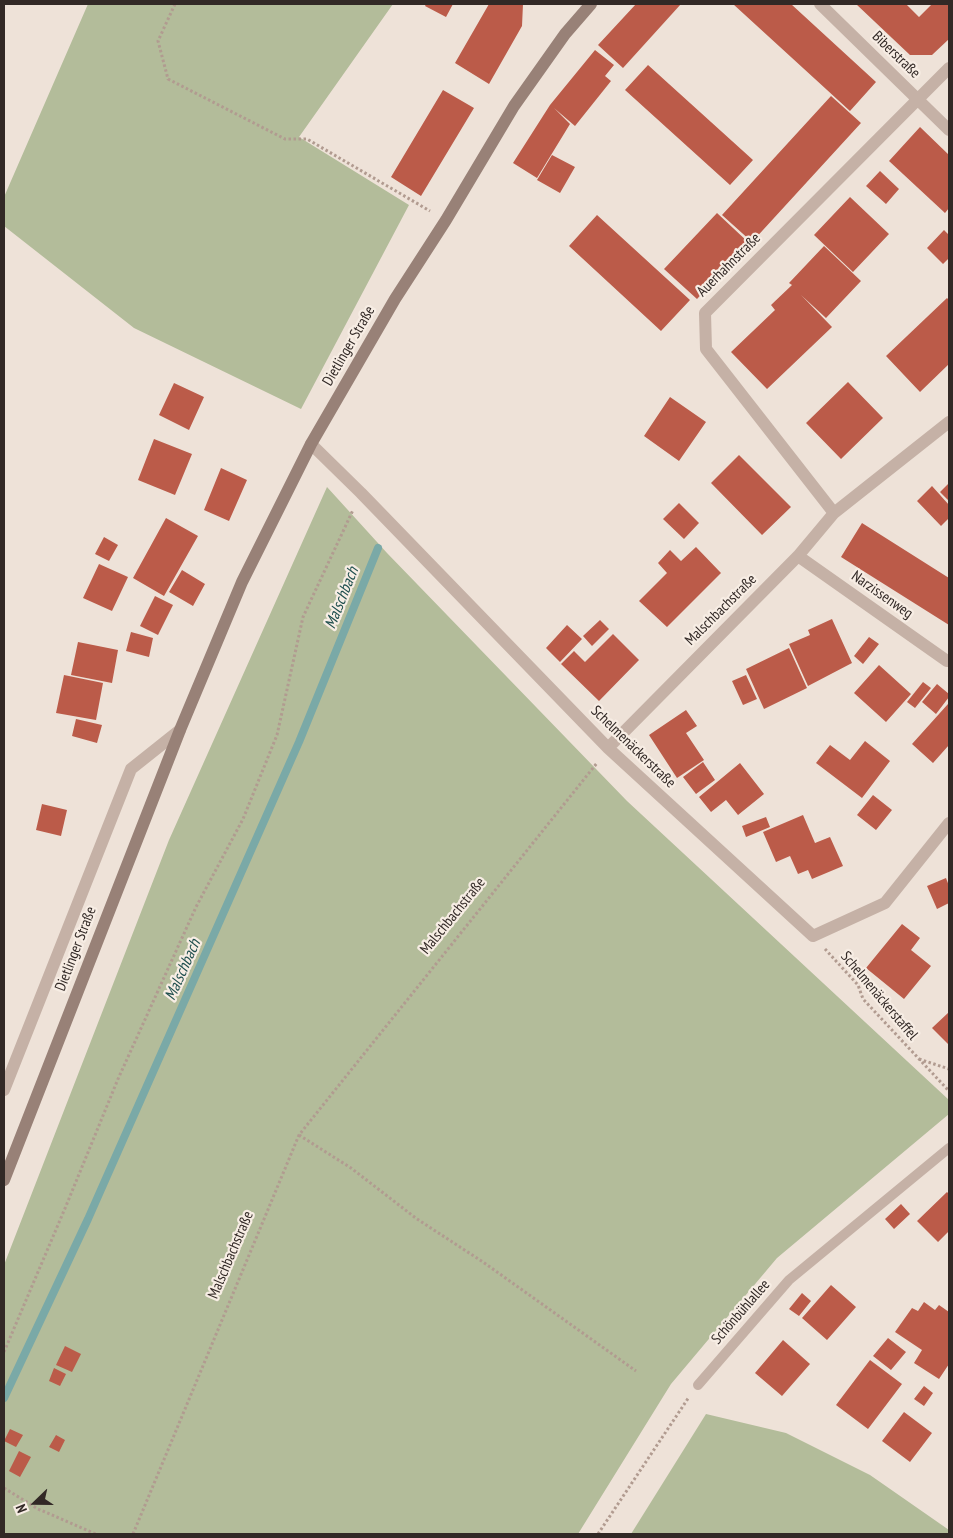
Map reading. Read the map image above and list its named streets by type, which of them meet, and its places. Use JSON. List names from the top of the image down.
{
  "streets": {
    "main road": ["Dietlinger Straße"],
    "street": [
      "Biberstraße",
      "Auerhahnstraße",
      "Narzissenweg",
      "Malschbachstraße",
      "Schelmenäckerstraße"
    ],
    "lane": ["Schönbühlallee"],
    "path": ["Schelmenäckerstaffel"]
  },
  "crossings": [
    ["Biberstraße", "Auerhahnstraße"],
    ["Auerhahnstraße", "Malschbachstraße"],
    ["Dietlinger Straße", "Schelmenäckerstraße"],
    ["Narzissenweg", "Malschbachstraße"],
    ["Malschbachstraße", "Schelmenäckerstraße"],
    ["Schelmenäckerstraße", "Schelmenäckerstaffel"]
  ],
  "water": ["Malschbach"],
  "north": "left"
}
